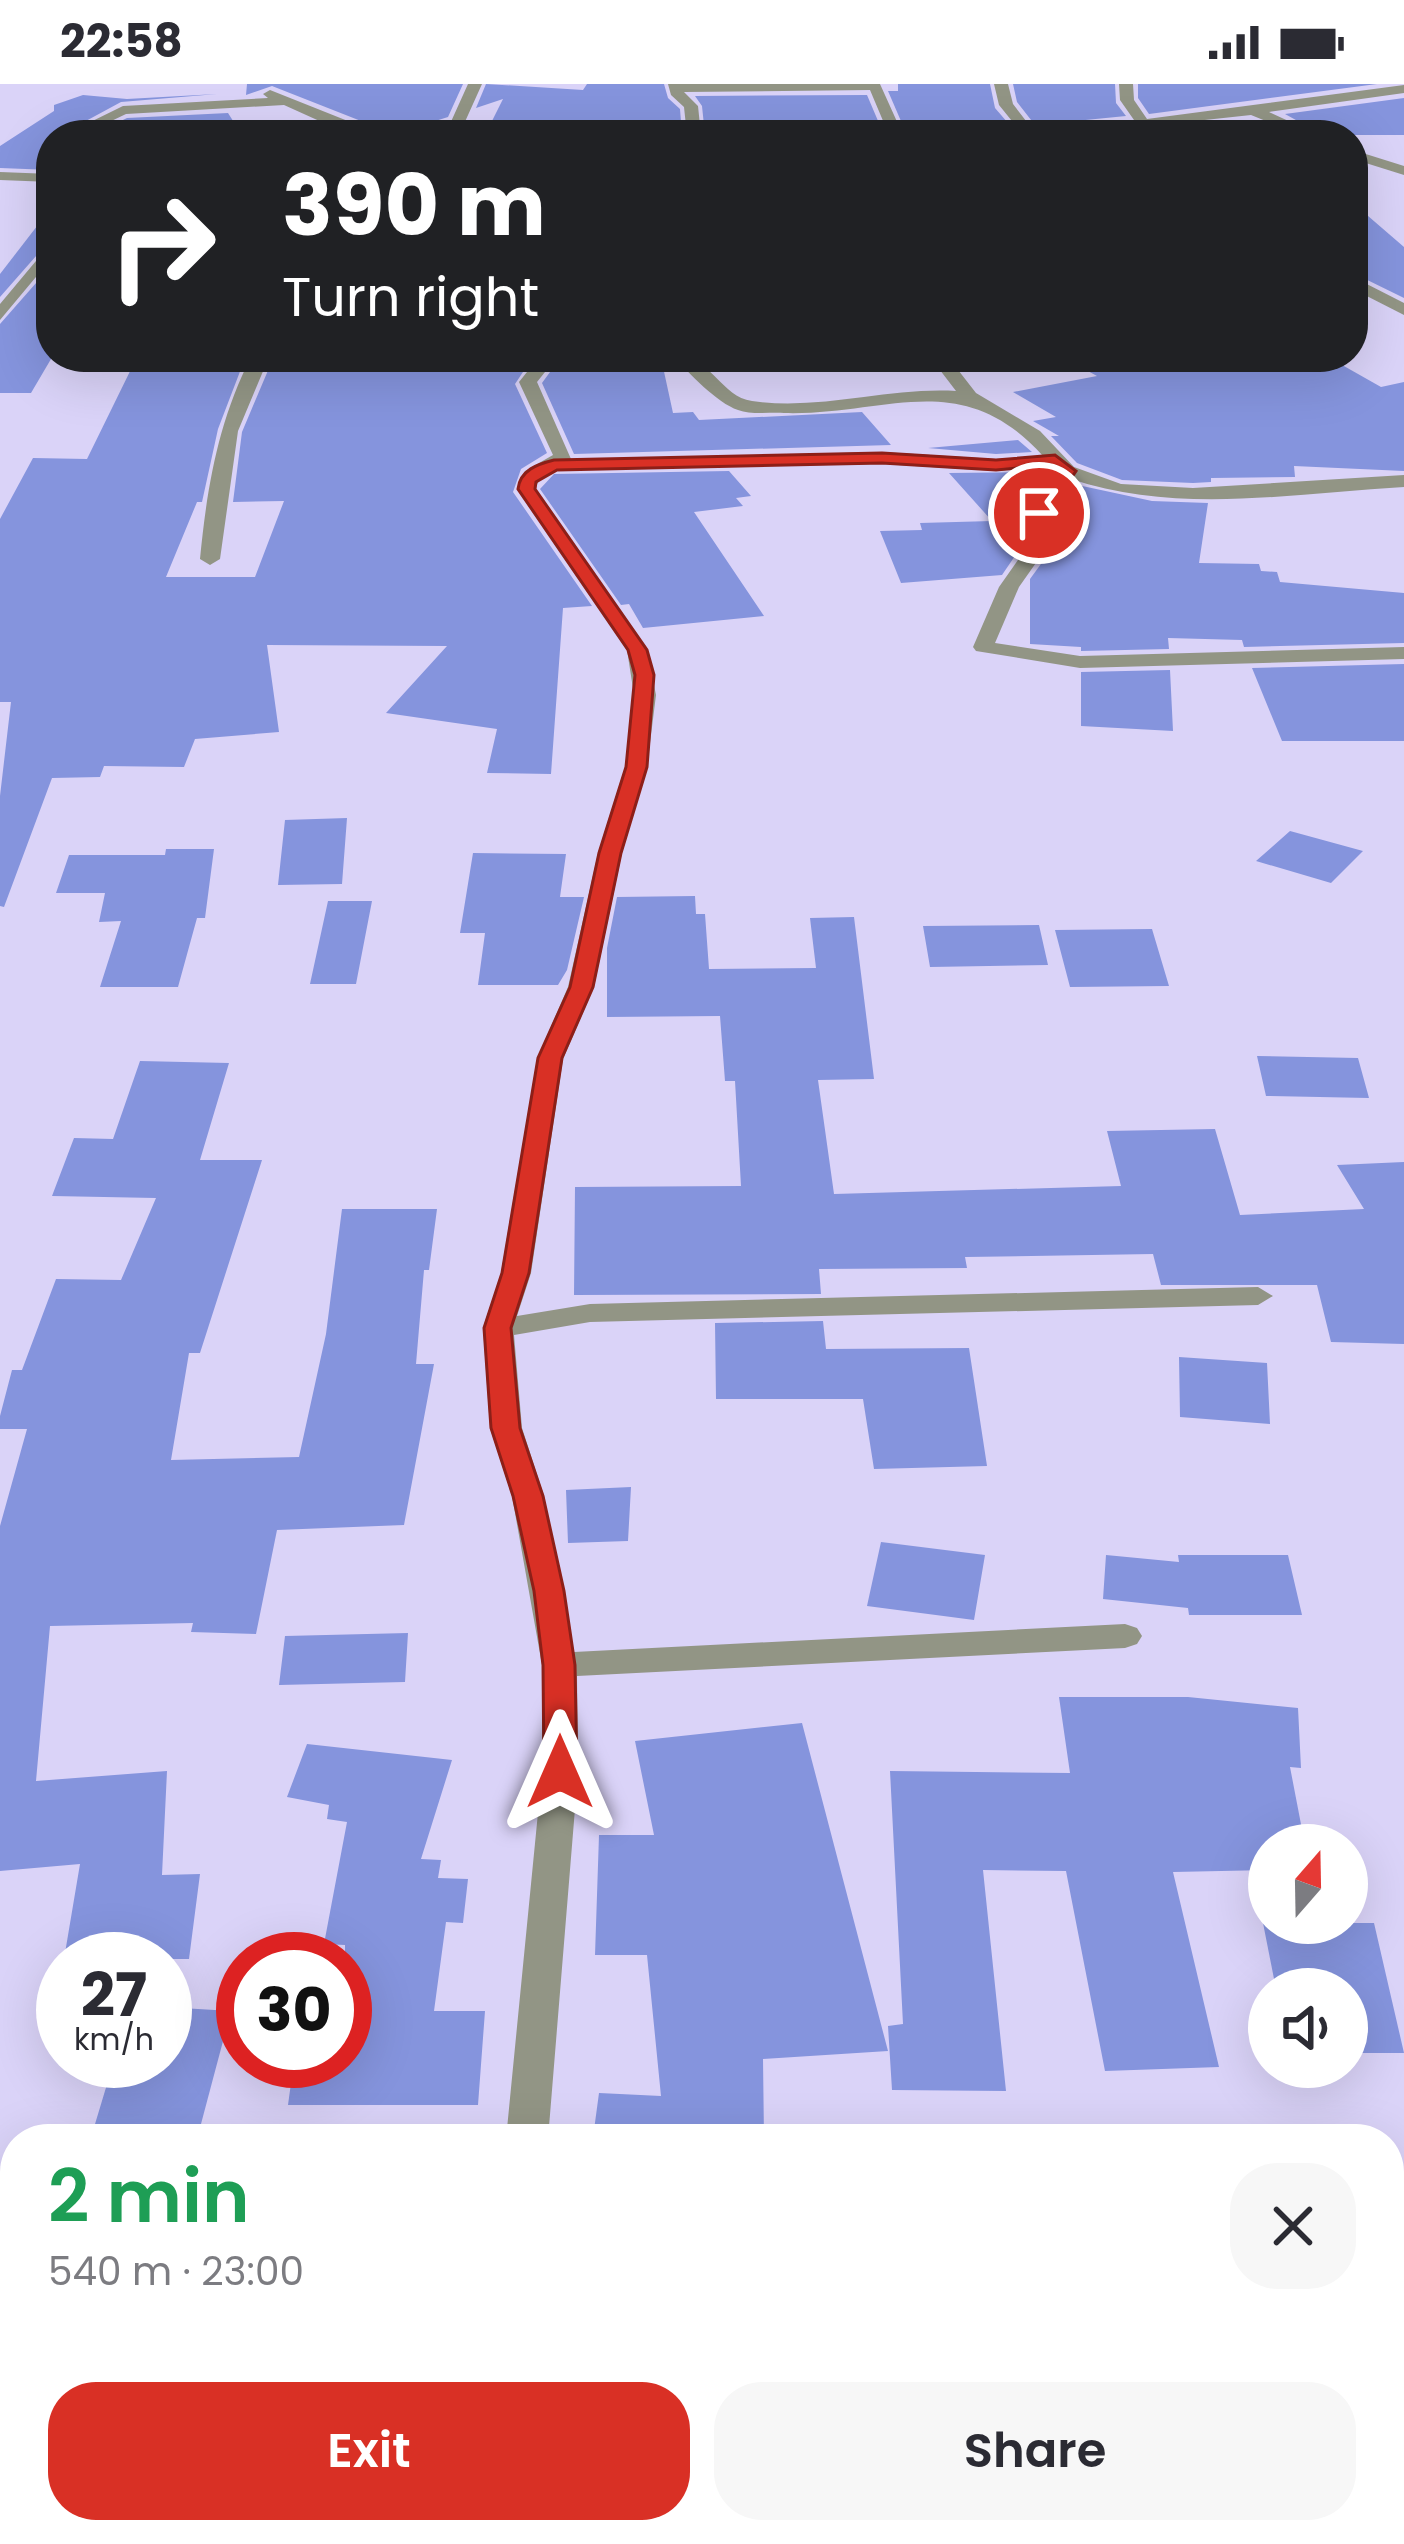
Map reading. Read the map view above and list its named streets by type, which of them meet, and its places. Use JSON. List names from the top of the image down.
{
  "north": "top",
  "page": {
    "status": "22:58",
    "turn": ["390 m", "Turn right"],
    "speed": "27 km/h",
    "limit": "30",
    "heading": ["2 min", "540 m · 23:00"],
    "buttons": ["Exit", "Share"]
  }
}
